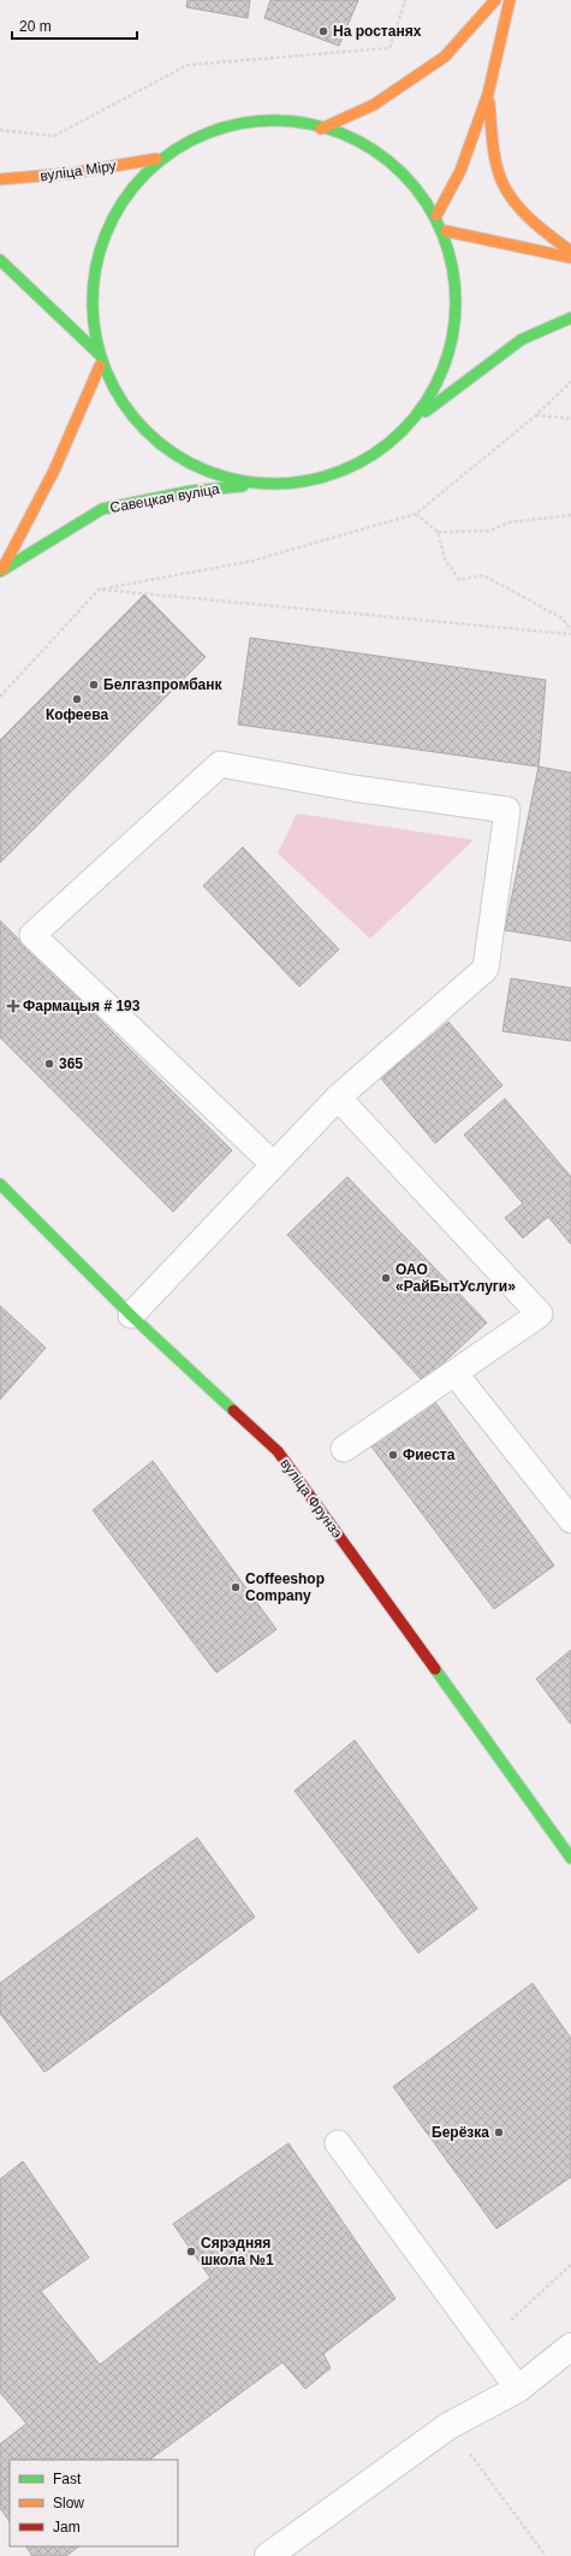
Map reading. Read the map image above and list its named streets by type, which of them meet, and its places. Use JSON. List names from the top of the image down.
{
  "streets": {
    "main road": ["вуліца Міру", "Савецкая вуліца", "вуліца Фрунзэ"]
  },
  "places": {
    "other": [
      "На ростанях",
      "Белгазпромбанк",
      "Кофеева",
      "365",
      "ОАО «РайБытУслуги»",
      "Фиеста",
      "Coffeeshop Company",
      "Берёзка",
      "Сярэдняя школа №1"
    ],
    "health": ["Фармацыя # 193"]
  },
  "legend": ["Fast", "Slow", "Jam"],
  "scale_bar": "20 m"
}
